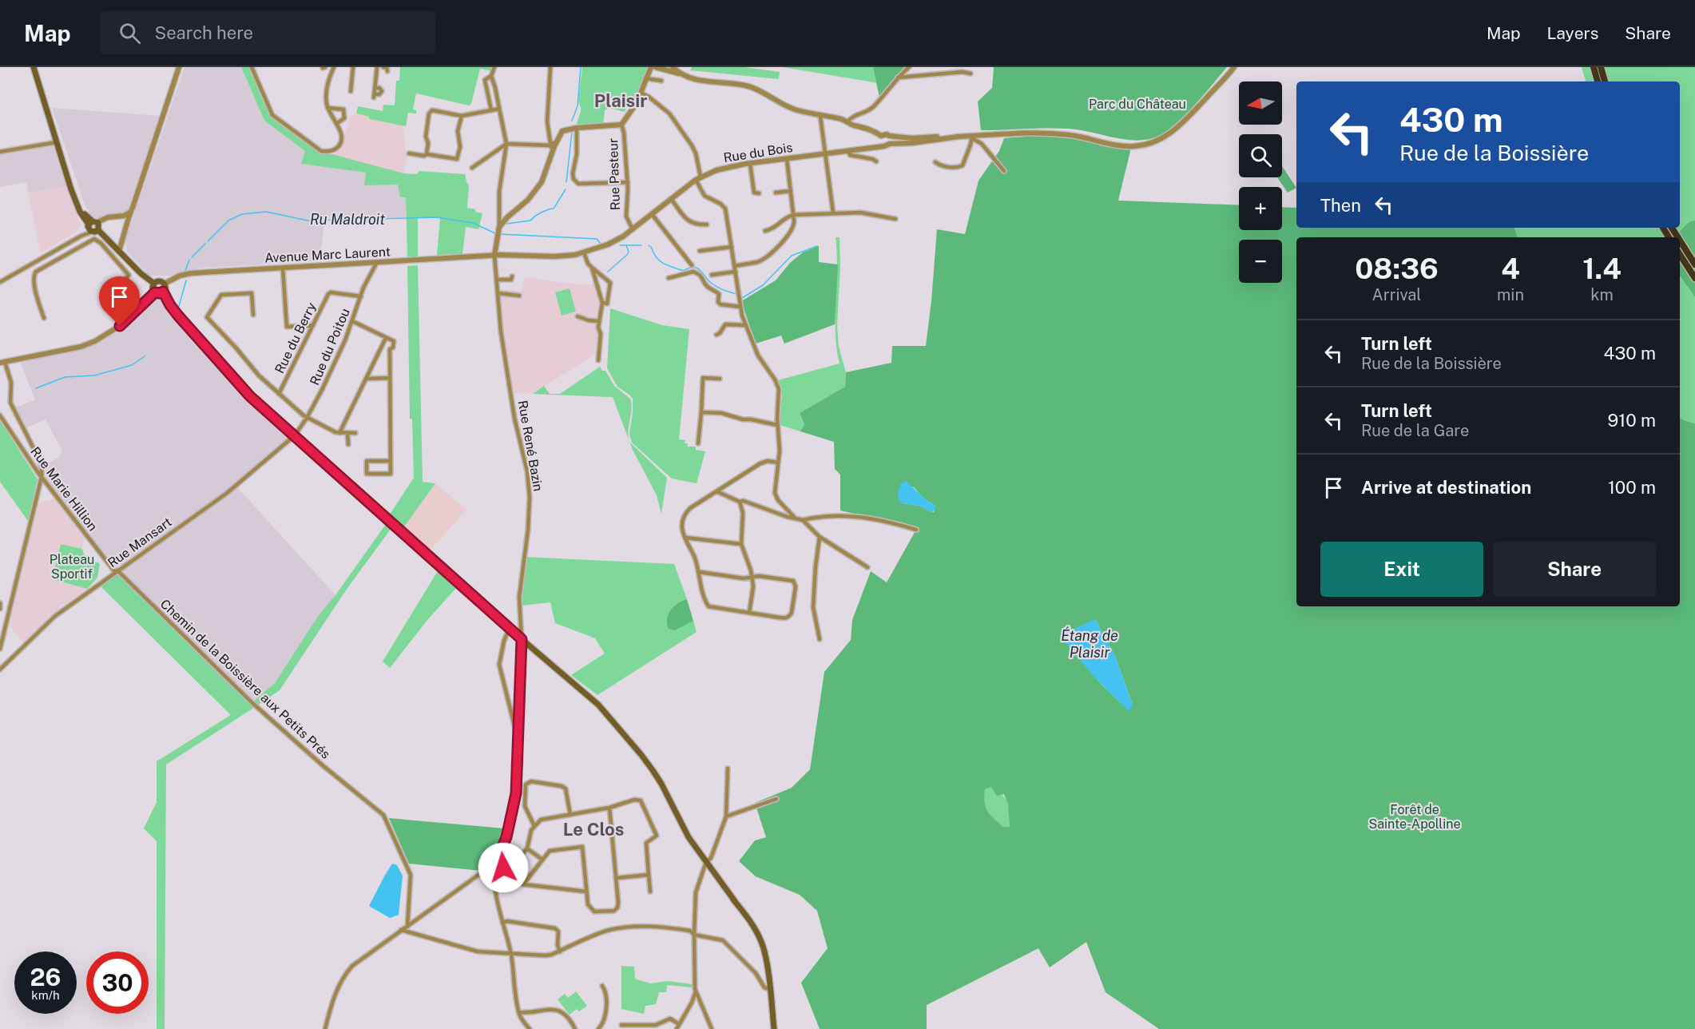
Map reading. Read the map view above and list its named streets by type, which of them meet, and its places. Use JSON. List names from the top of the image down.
{
  "streets": {
    "street": [
      "Rue du Bois",
      "Rue Pasteur",
      "Avenue Marc Laurent",
      "Rue du Berry",
      "Rue du Poitou",
      "Rue René Bazin",
      "Rue Marie Hillion",
      "Rue Mansart",
      "Chemin de la Boissière aux Petits Prés"
    ]
  },
  "crossings": [
    ["Rue du Bois", "Rue Pasteur"],
    ["Rue du Bois", "Avenue Marc Laurent"],
    ["Avenue Marc Laurent", "Rue du Poitou"],
    ["Avenue Marc Laurent", "Rue René Bazin"],
    ["Rue du Berry", "Rue du Poitou"],
    ["Rue du Poitou", "Rue Mansart"],
    ["Rue Marie Hillion", "Rue Mansart"],
    ["Rue Marie Hillion", "Chemin de la Boissière aux Petits Prés"],
    ["Rue Mansart", "Chemin de la Boissière aux Petits Prés"]
  ],
  "districts": ["Plaisir", "Le Clos"],
  "water": ["Ru Maldroit", "Étang de Plaisir"],
  "parks": ["Parc du Château", "Plateau Sportif", "Forêt de Sainte-Apolline"],
  "north": "left",
  "page": {
    "header": "Map",
    "search": "Search here",
    "nav": ["Map", "Layers", "Share"],
    "map_buttons": ["+", "−"],
    "turn": ["430 m", "Rue de la Boissière"],
    "then": "Then",
    "eta": [
      "08:36",
      "Arrival",
      "4",
      "min",
      "1.4",
      "km"
    ],
    "list": [
      {
        "name": "Turn left",
        "note": "Rue de la Boissière",
        "value": "430 m"
      },
      {
        "name": "Turn left",
        "note": "Rue de la Gare",
        "value": "910 m"
      },
      {
        "name": "Arrive at destination",
        "value": "100 m"
      }
    ],
    "buttons": ["Exit", "Share"],
    "speed": "26 km/h",
    "limit": "30"
  }
}
